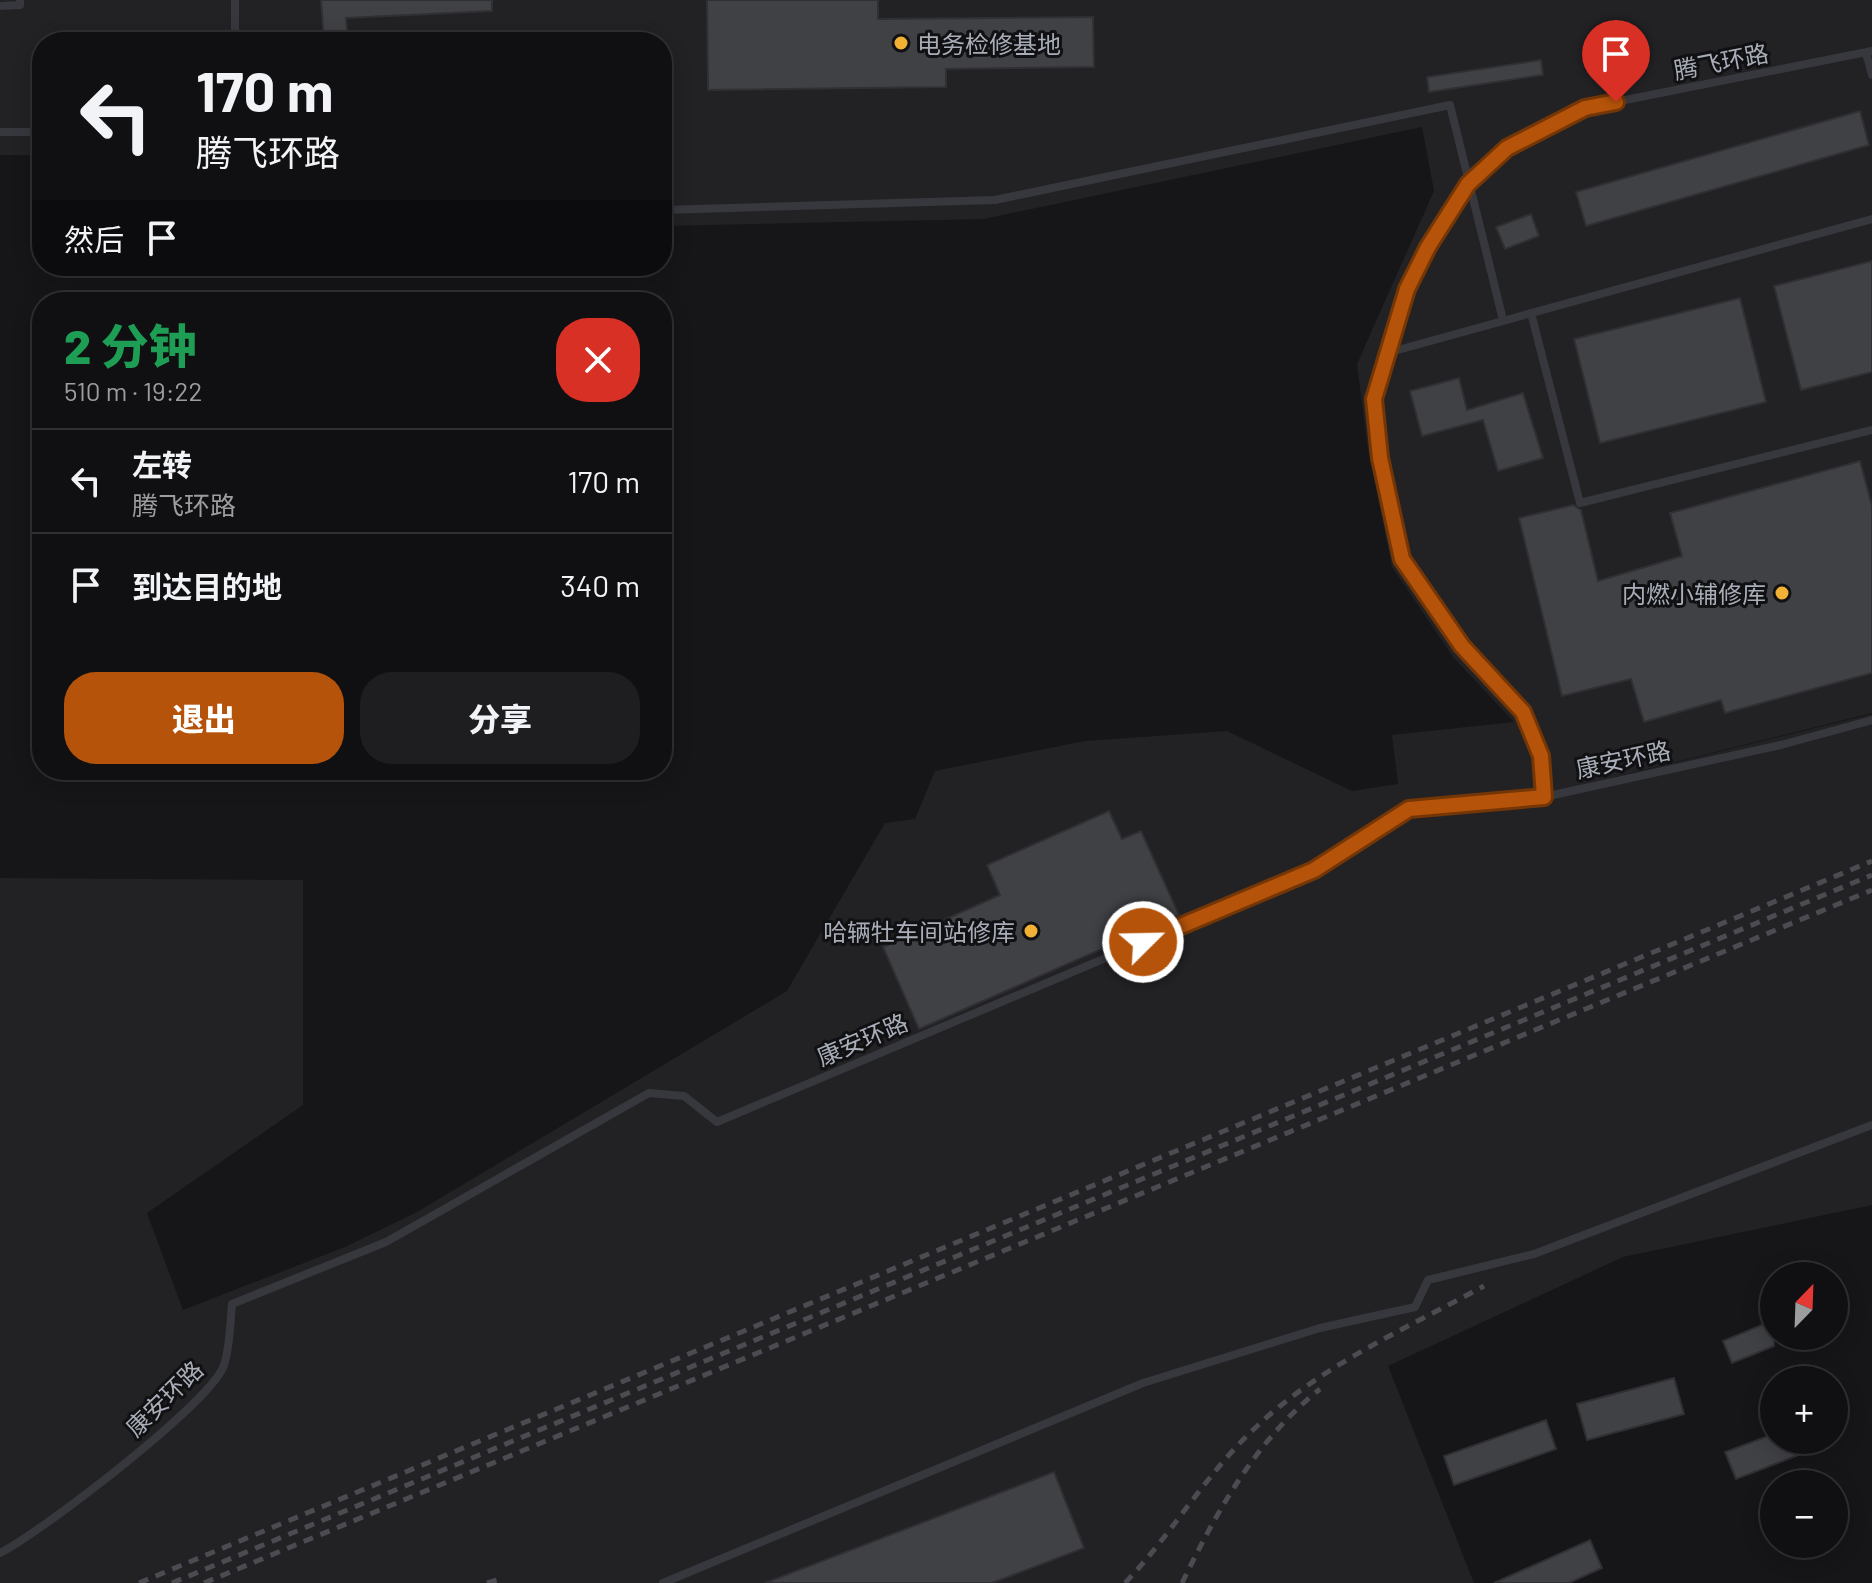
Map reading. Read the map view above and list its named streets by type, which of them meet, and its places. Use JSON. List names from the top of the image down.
{
  "streets": {
    "lane": ["腾飞环路", "康安环路"]
  },
  "crossings": [
    ["腾飞环路", "康安环路"]
  ],
  "places": ["电务检修基地", "内燃小辅修库", "哈辆牡车间站修库"],
  "north": "top right",
  "page": {
    "turn": ["170 m", "腾飞环路"],
    "then": "然后",
    "heading": ["2 分钟", "510 m · 19:22"],
    "list": [
      {
        "name": "左转",
        "note": "腾飞环路",
        "value": "170 m"
      },
      {
        "name": "到达目的地",
        "value": "340 m"
      }
    ],
    "buttons": ["退出", "分享"],
    "map_buttons": ["+", "−"]
  }
}
